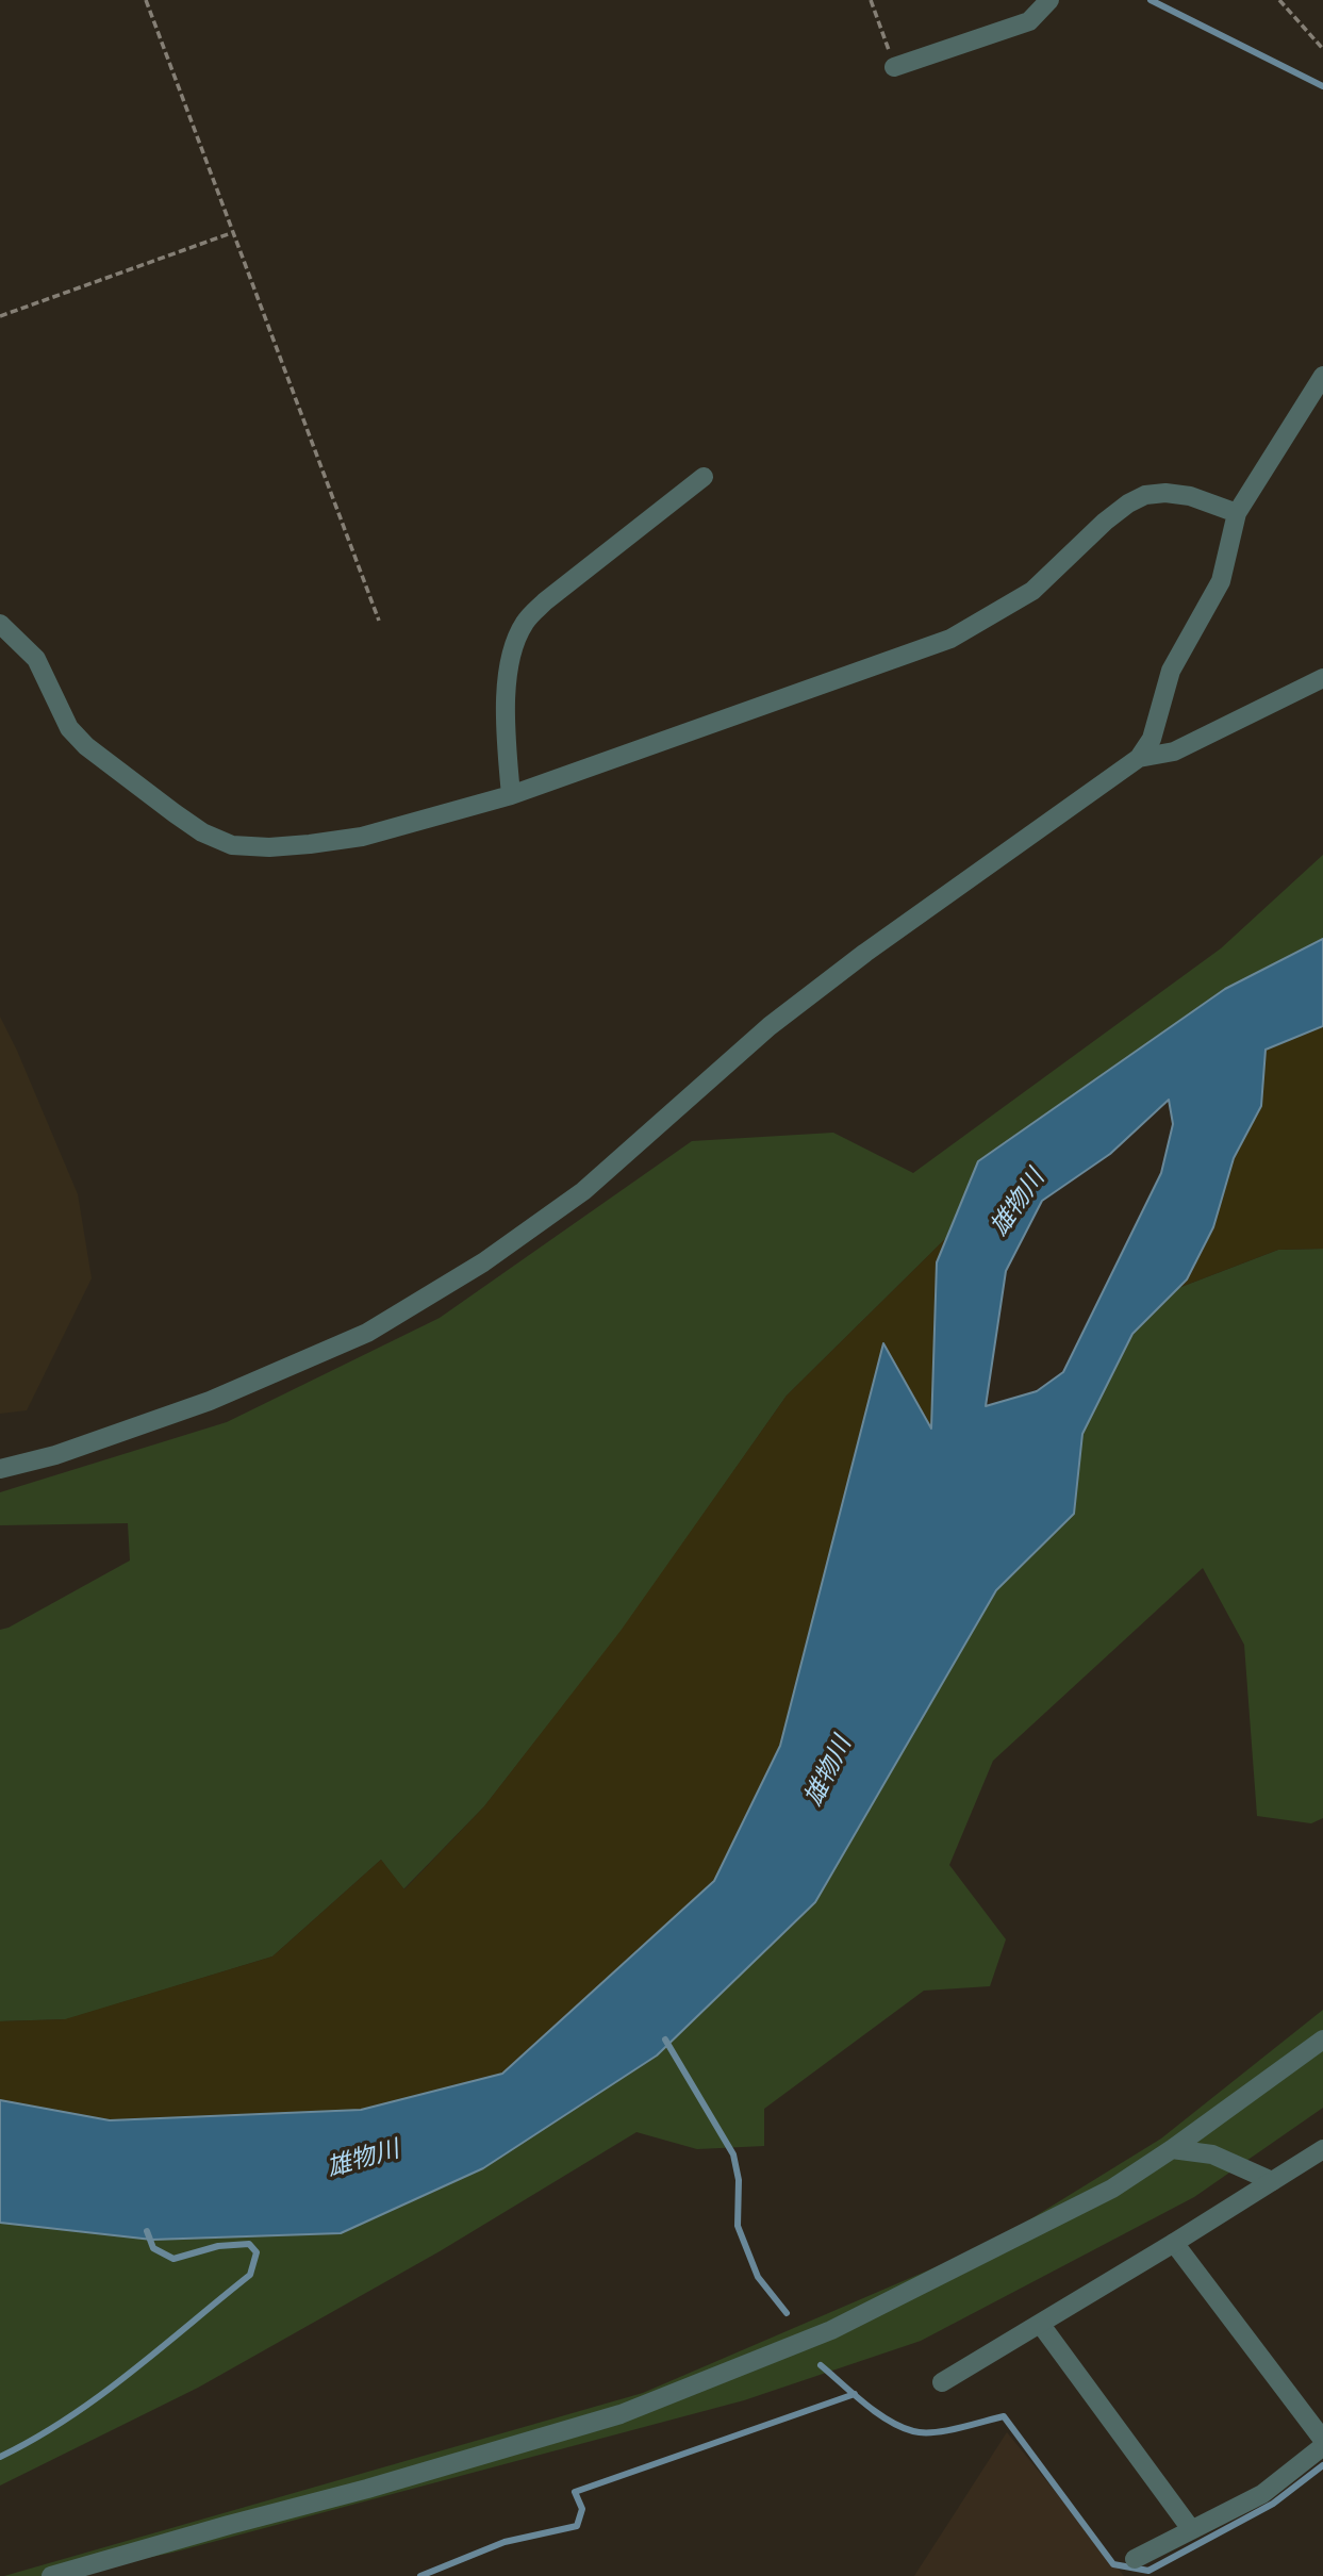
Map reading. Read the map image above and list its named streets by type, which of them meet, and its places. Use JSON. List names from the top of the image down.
{
  "water": ["雄物川"]
}
